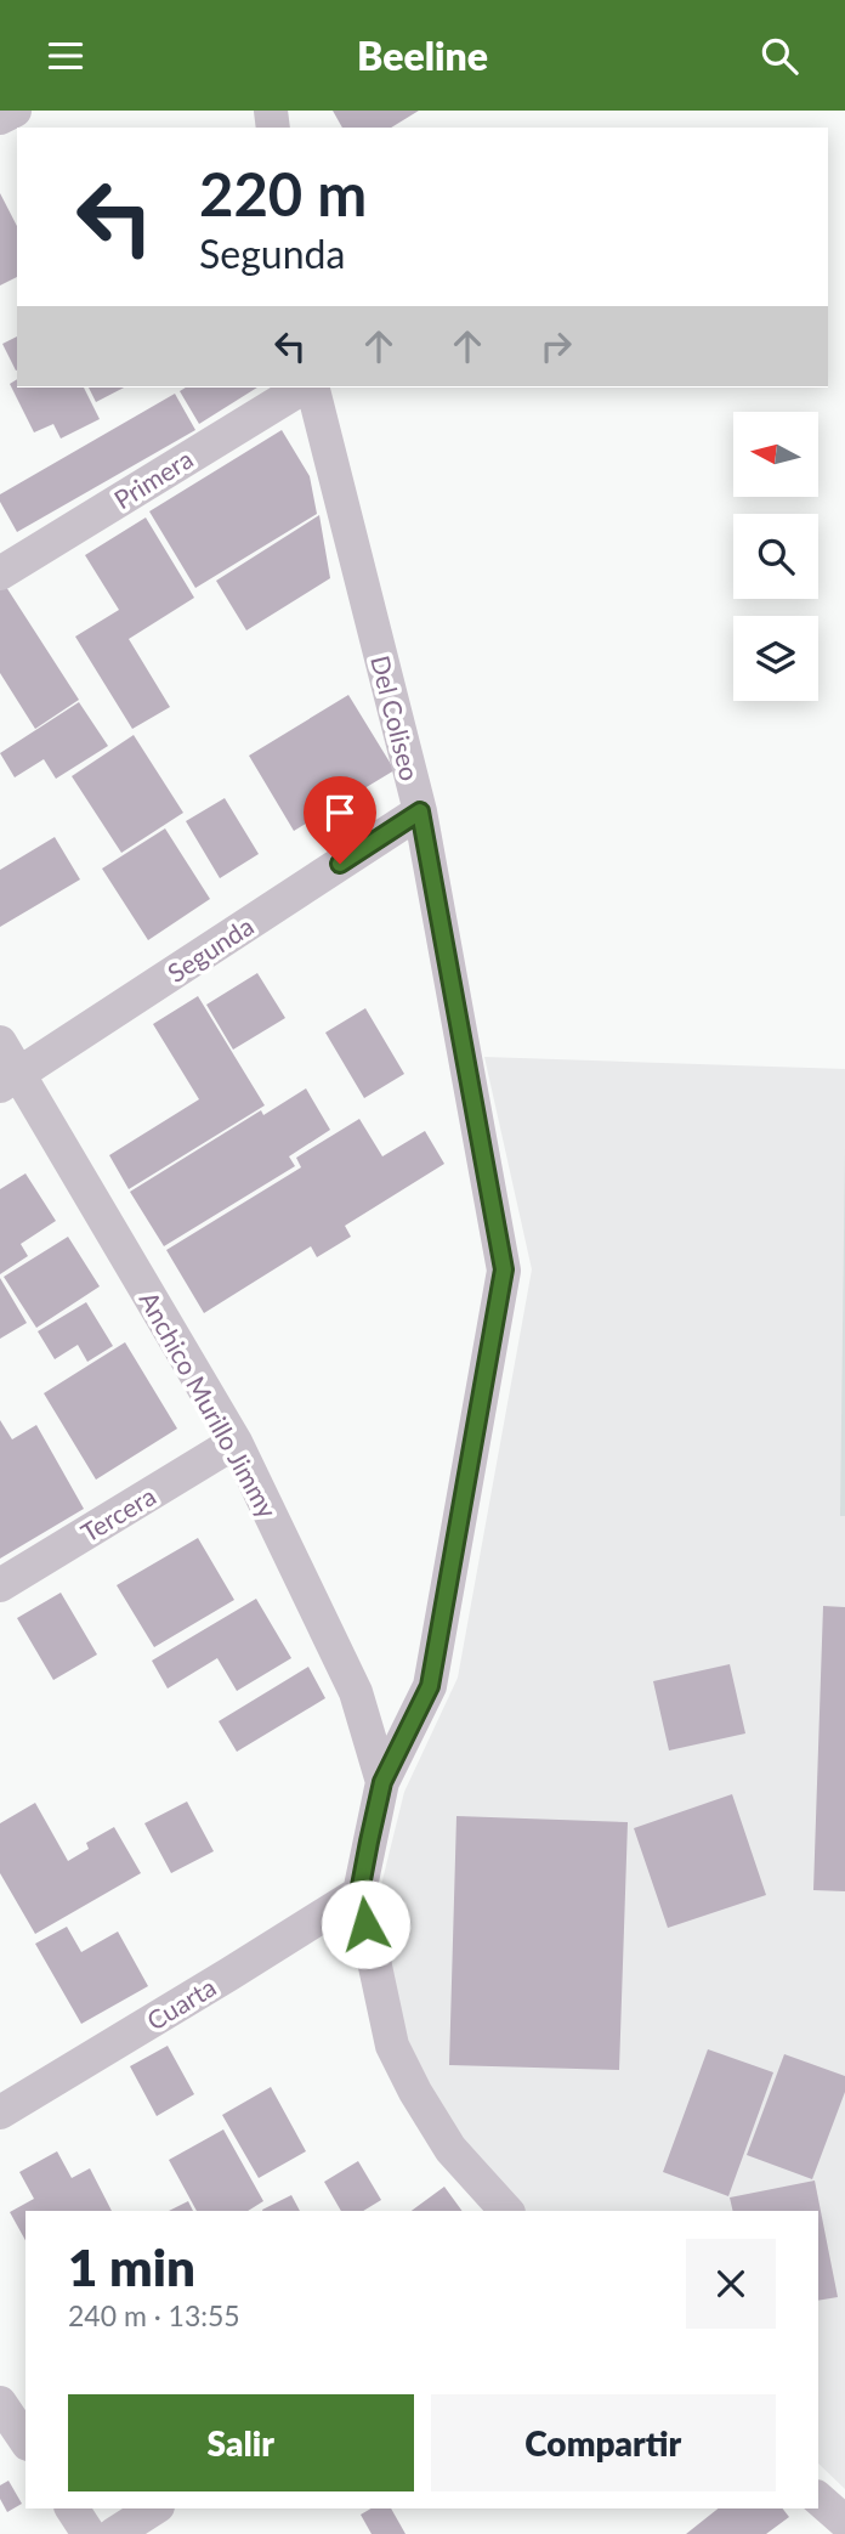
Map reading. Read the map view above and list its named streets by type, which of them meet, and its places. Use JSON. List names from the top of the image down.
{
  "streets": {
    "street": [
      "Primera",
      "Del Coliseo",
      "Segunda",
      "Anchico Murillo Jimmy",
      "Tercera",
      "Cuarta"
    ]
  },
  "crossings": [
    ["Del Coliseo", "Segunda"],
    ["Del Coliseo", "Anchico Murillo Jimmy"],
    ["Del Coliseo", "Cuarta"],
    ["Segunda", "Anchico Murillo Jimmy"],
    ["Anchico Murillo Jimmy", "Tercera"]
  ],
  "north": "left",
  "page": {
    "header": "Beeline",
    "turn": ["220 m", "Segunda"],
    "heading": ["1 min", "240 m · 13:55"],
    "buttons": ["Salir", "Compartir"]
  }
}
